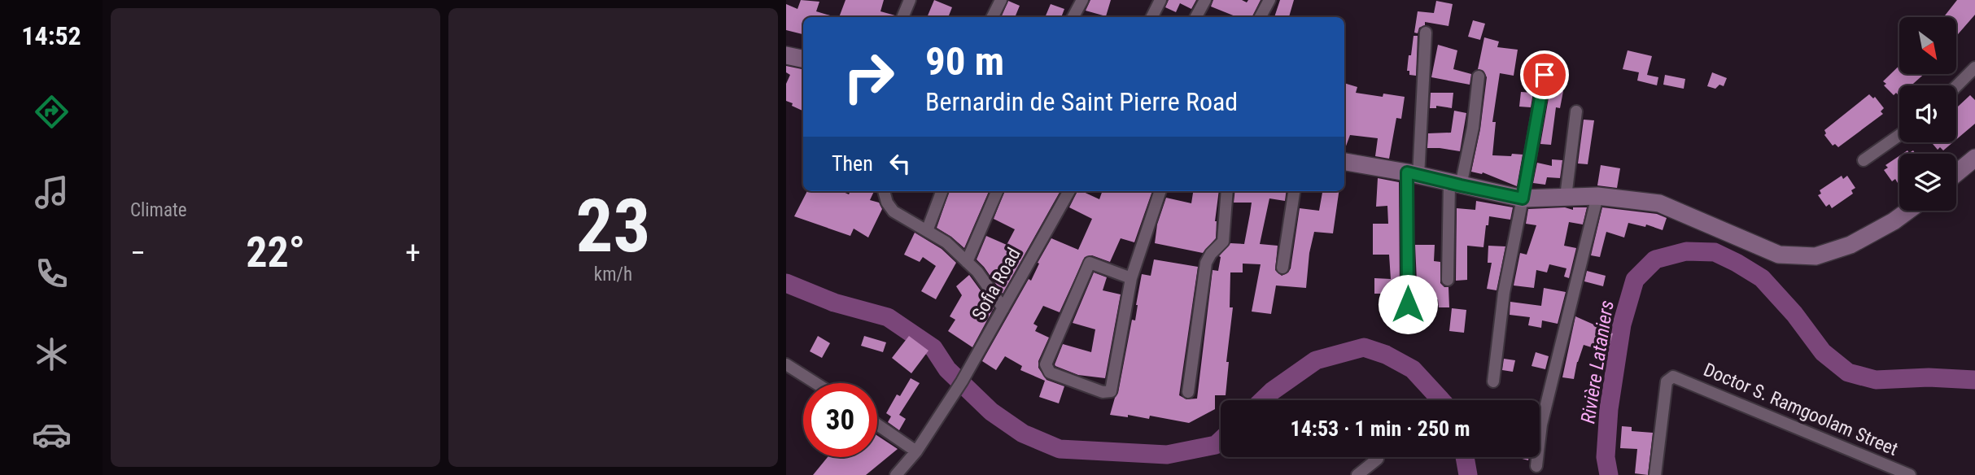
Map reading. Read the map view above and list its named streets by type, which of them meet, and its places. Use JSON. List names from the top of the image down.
{
  "streets": {
    "street": ["Sofia Road", "Doctor S. Ramgoolam Street"]
  },
  "water": ["Rivière Lataniers"],
  "north": "bottom right",
  "page": {
    "tabs": "14:52",
    "tile": [
      "Climate",
      ["23", "km/h"]
    ],
    "turn": ["90 m", "Bernardin de Saint Pierre Road"],
    "then": "Then",
    "heat": ["−", "22°", "+"],
    "limit": "30",
    "trip": "14:53 · 1 min · 250 m"
  }
}
